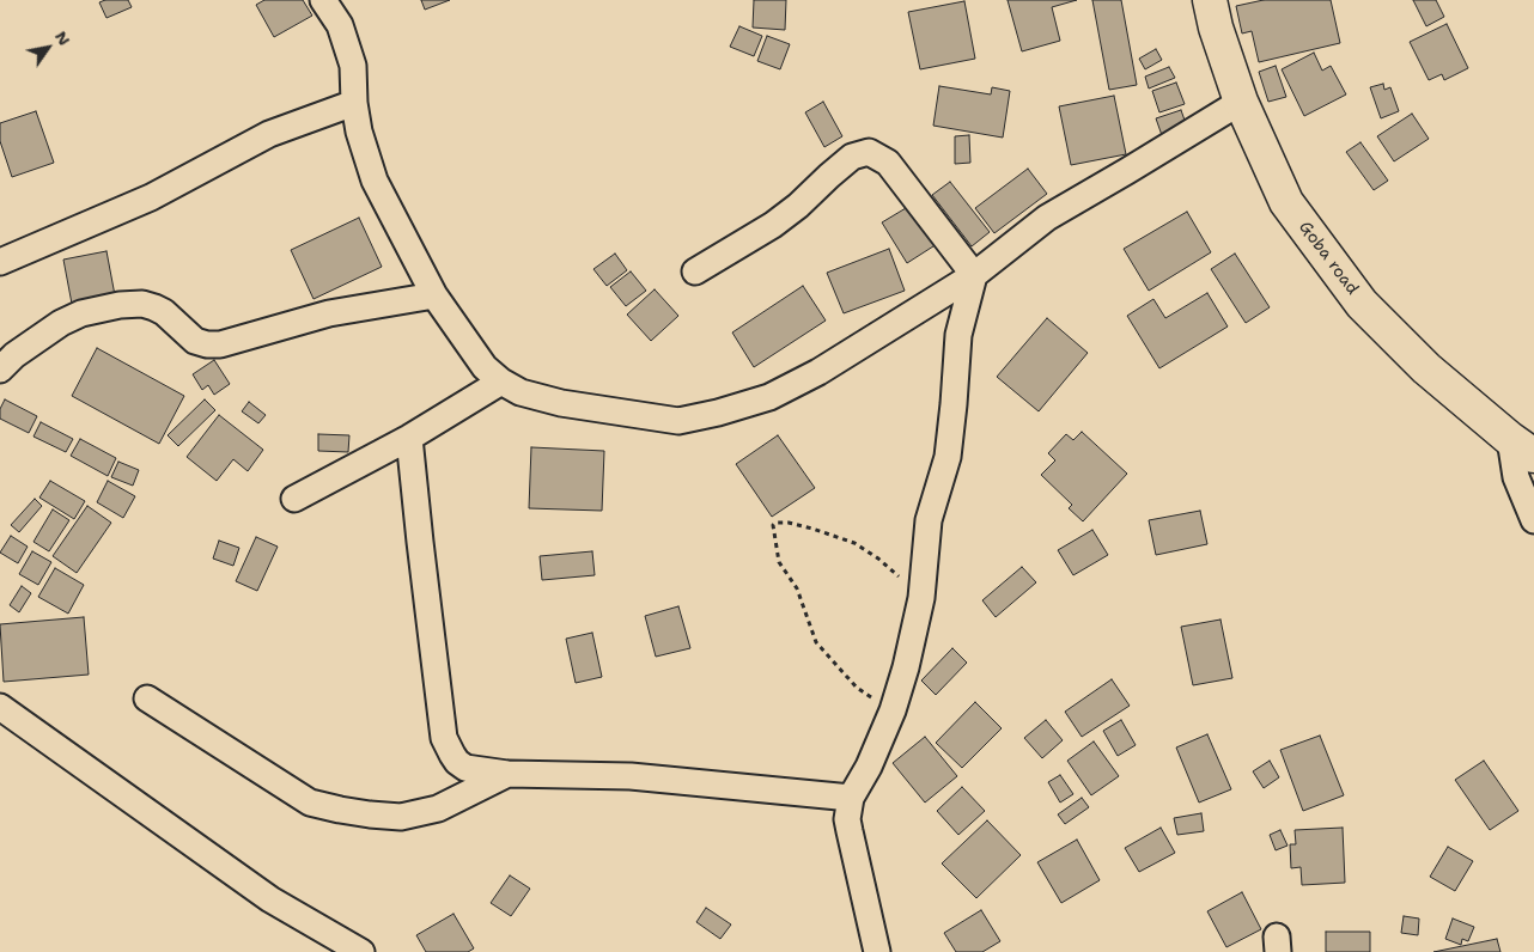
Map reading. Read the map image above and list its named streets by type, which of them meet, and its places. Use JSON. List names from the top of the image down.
{
  "streets": {
    "street": ["Goba road"]
  },
  "north": "top right"
}
